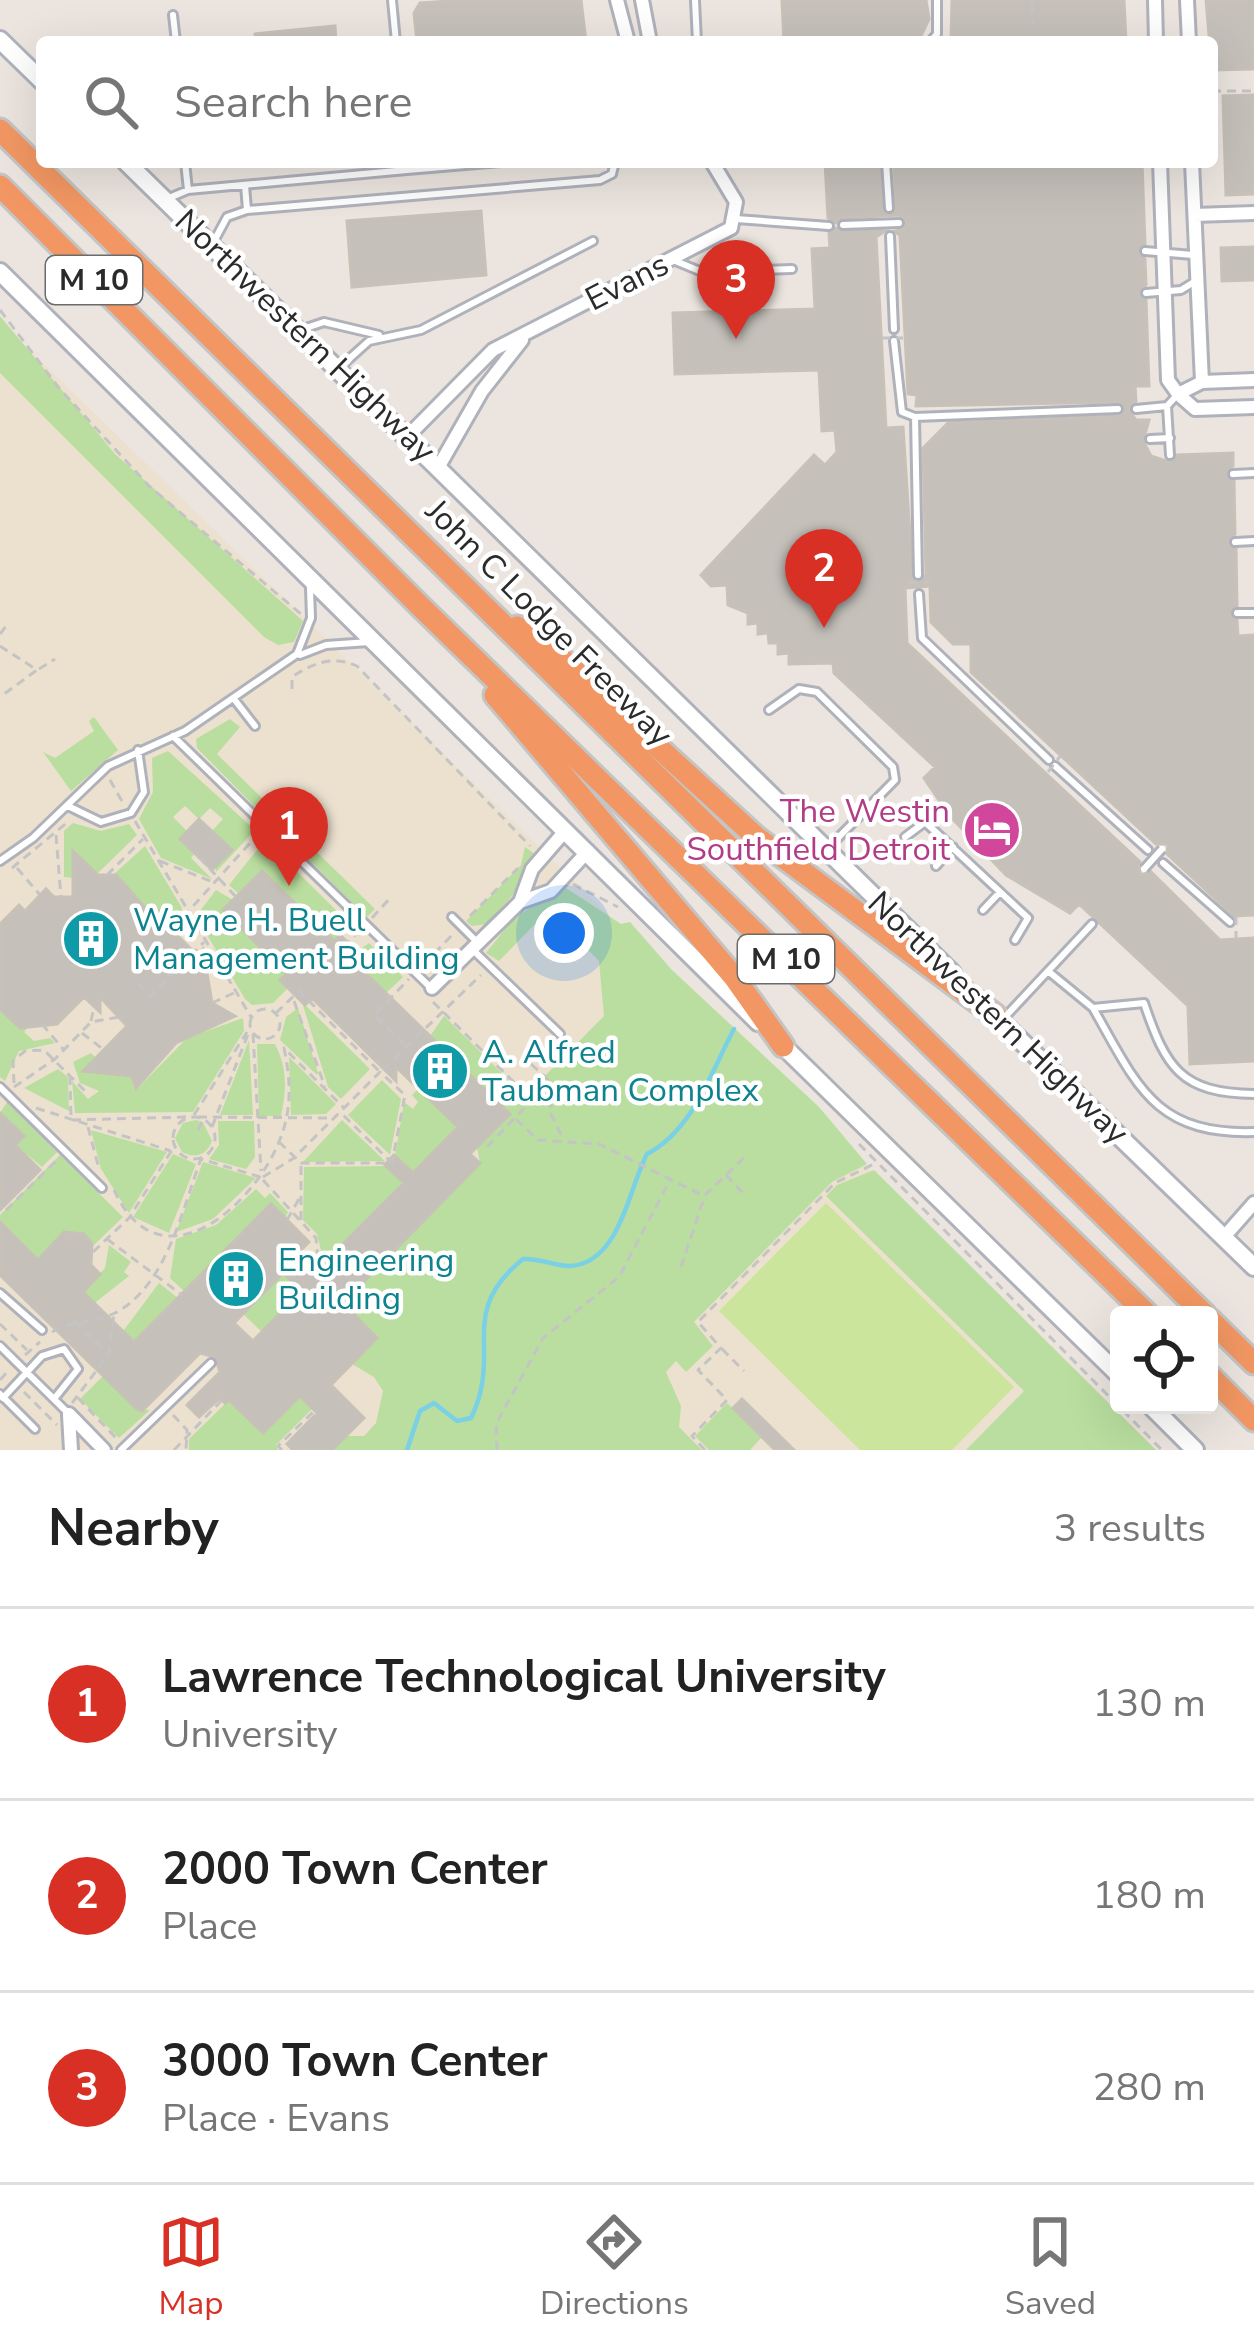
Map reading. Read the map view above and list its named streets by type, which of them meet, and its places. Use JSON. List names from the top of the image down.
{
  "streets": {
    "highway": ["M 10", "John C Lodge Freeway"],
    "main road": ["Northwestern Highway"],
    "street": ["Evans"]
  },
  "crossings": [
    ["Evans", "Northwestern Highway"]
  ],
  "places": {
    "hotel": ["The Westin Southfield Detroit"],
    "building": ["Wayne H. Buell Management Building", "A. Alfred Taubman Complex", "Engineering Building"]
  },
  "page": {
    "search": "Search here",
    "pins": ["3", "2", "1"],
    "heading": ["Nearby", "3 results"],
    "list": [
      {
        "mark": "1",
        "name": "Lawrence Technological University",
        "note": "University",
        "value": "130 m"
      },
      {
        "mark": "2",
        "name": "2000 Town Center",
        "note": "Place",
        "value": "180 m"
      },
      {
        "mark": "3",
        "name": "3000 Town Center",
        "note": "Place · Evans",
        "value": "280 m"
      }
    ],
    "nav": ["Map", "Directions", "Saved"]
  }
}
